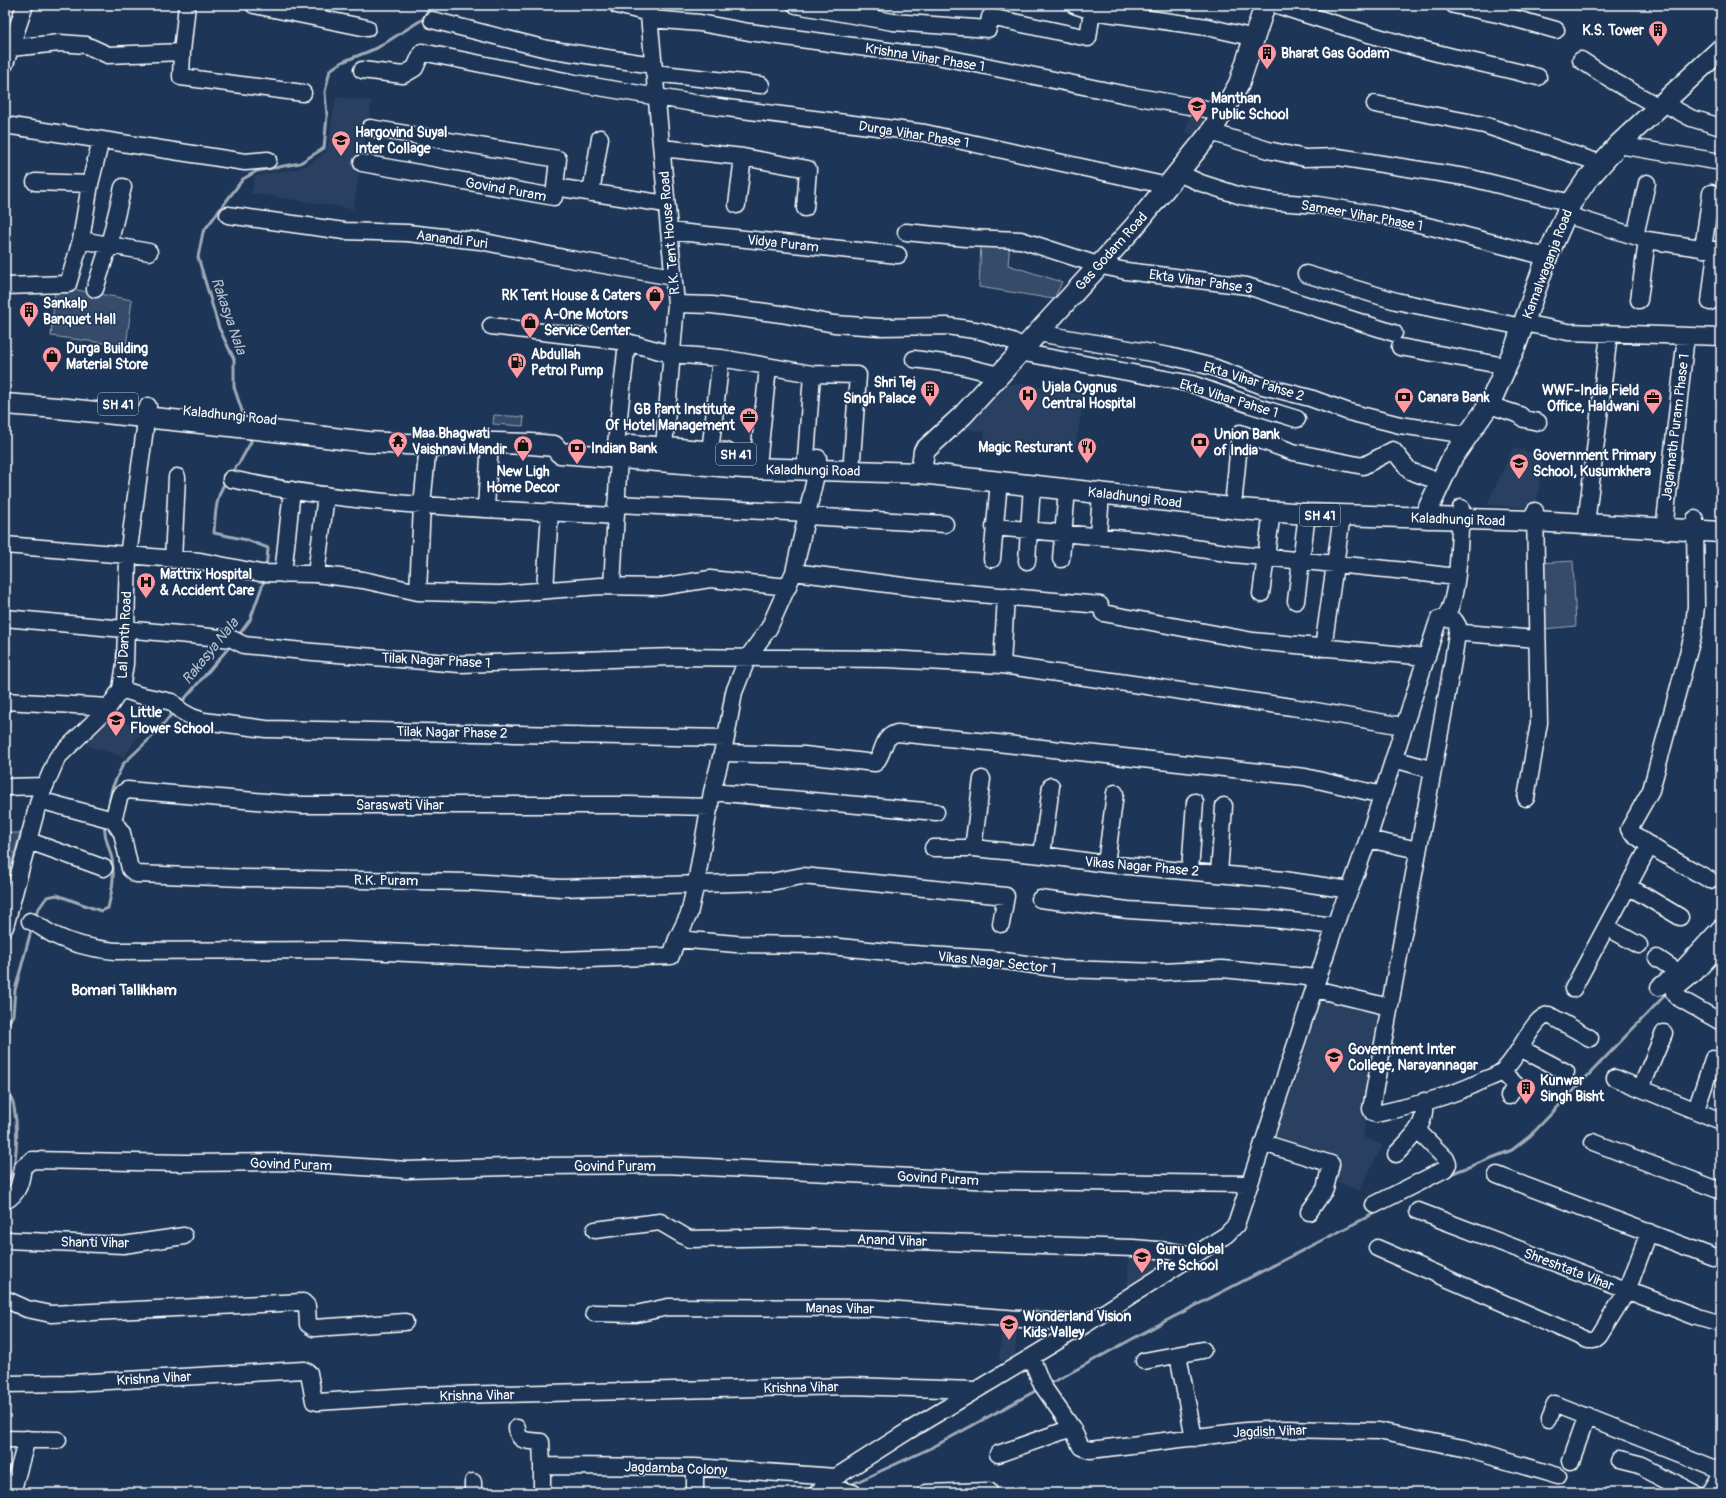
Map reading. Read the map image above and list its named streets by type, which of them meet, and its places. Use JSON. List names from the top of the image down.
{
  "streets": {
    "main road": [
      "Gas Godam Road",
      "Kamalwaganja Road",
      "SH 41",
      "Kaladhungi Road"
    ],
    "street": [
      "Krishna Vihar Phase 1",
      "Durga Vihar Phase 1",
      "Govind Puram",
      "Sameer Vihar Phase 1",
      "R.K. Tent House Road",
      "Aanandi Puri",
      "Vidya Puram",
      "Ekta Vihar Pahse 3",
      "Ekta Vihar Pahse 2",
      "Ekta Vihar Pahse 1",
      "Jagannath Puram Phase 1",
      "Lal Danth Road",
      "Tilak Nagar Phase 1",
      "Tilak Nagar Phase 2",
      "Saraswati Vihar",
      "Vikas Nagar Phase 2",
      "R.K. Puram",
      "Vikas Nagar Sector 1",
      "Anand Vihar",
      "Shanti Vihar",
      "Shreshtata Vihar",
      "Manas Vihar",
      "Krishna Vihar",
      "Jagdish Vihar",
      "Jagdamba Colony"
    ]
  },
  "crossings": [
    ["Krishna Vihar Phase 1", "R.K. Tent House Road"],
    ["Krishna Vihar Phase 1", "Gas Godam Road"],
    ["Durga Vihar Phase 1", "Sameer Vihar Phase 1"],
    ["Durga Vihar Phase 1", "R.K. Tent House Road"],
    ["Durga Vihar Phase 1", "Gas Godam Road"],
    ["Govind Puram", "R.K. Tent House Road"],
    ["Sameer Vihar Phase 1", "Gas Godam Road"],
    ["Sameer Vihar Phase 1", "Kamalwaganja Road"],
    ["R.K. Tent House Road", "Aanandi Puri"],
    ["R.K. Tent House Road", "Vidya Puram"],
    ["R.K. Tent House Road", "Ekta Vihar Pahse 1"],
    ["R.K. Tent House Road", "Kaladhungi Road"],
    ["Gas Godam Road", "Ekta Vihar Pahse 3"],
    ["Gas Godam Road", "Ekta Vihar Pahse 2"],
    ["Gas Godam Road", "Ekta Vihar Pahse 1"],
    ["Gas Godam Road", "Kaladhungi Road"],
    ["Kamalwaganja Road", "Ekta Vihar Pahse 3"],
    ["Kamalwaganja Road", "Ekta Vihar Pahse 2"],
    ["Kamalwaganja Road", "Kaladhungi Road"],
    ["Kamalwaganja Road", "Jagannath Puram Phase 1"],
    ["Kaladhungi Road", "Jagannath Puram Phase 1"],
    ["Kaladhungi Road", "Lal Danth Road"],
    ["Lal Danth Road", "Tilak Nagar Phase 1"],
    ["Lal Danth Road", "Tilak Nagar Phase 2"],
    ["Saraswati Vihar", "R.K. Puram"]
  ],
  "districts": ["Bomari Tallikham"],
  "water": ["Rakasya Nala"],
  "places": {
    "building": [
      "K.S. Tower",
      "Bharat Gas Godam",
      "Sankalp Banquet Hall",
      "Shri Tej Singh Palace",
      "Kunwar Singh Bisht"
    ],
    "school or university": [
      "Manthan Public School",
      "Hargovind Suyal Inter Collage",
      "Government Primary School, Kusumkhera",
      "Little Flower School",
      "Government Inter College, Narayannagar",
      "Guru Global Pre School",
      "Wonderland Vision Kids Valley"
    ],
    "shop": [
      "RK Tent House & Caters",
      "A-One Motors Service Center",
      "Durga Building Material Store",
      "New Ligh Home Decor"
    ],
    "fuel station": ["Abdullah Petrol Pump"],
    "hospital": ["Ujala Cygnus Central Hospital", "Mattrix Hospital & Accident Care"],
    "bank": ["Canara Bank", "Union Bank of India", "Indian Bank"],
    "office": ["WWF-India Field Office, Haldwani", "GB Pant Institute Of Hotel Management"],
    "temple": ["Maa Bhagwati Vaishnavi Mandir"],
    "restaurant": ["Magic Resturant"]
  }
}
